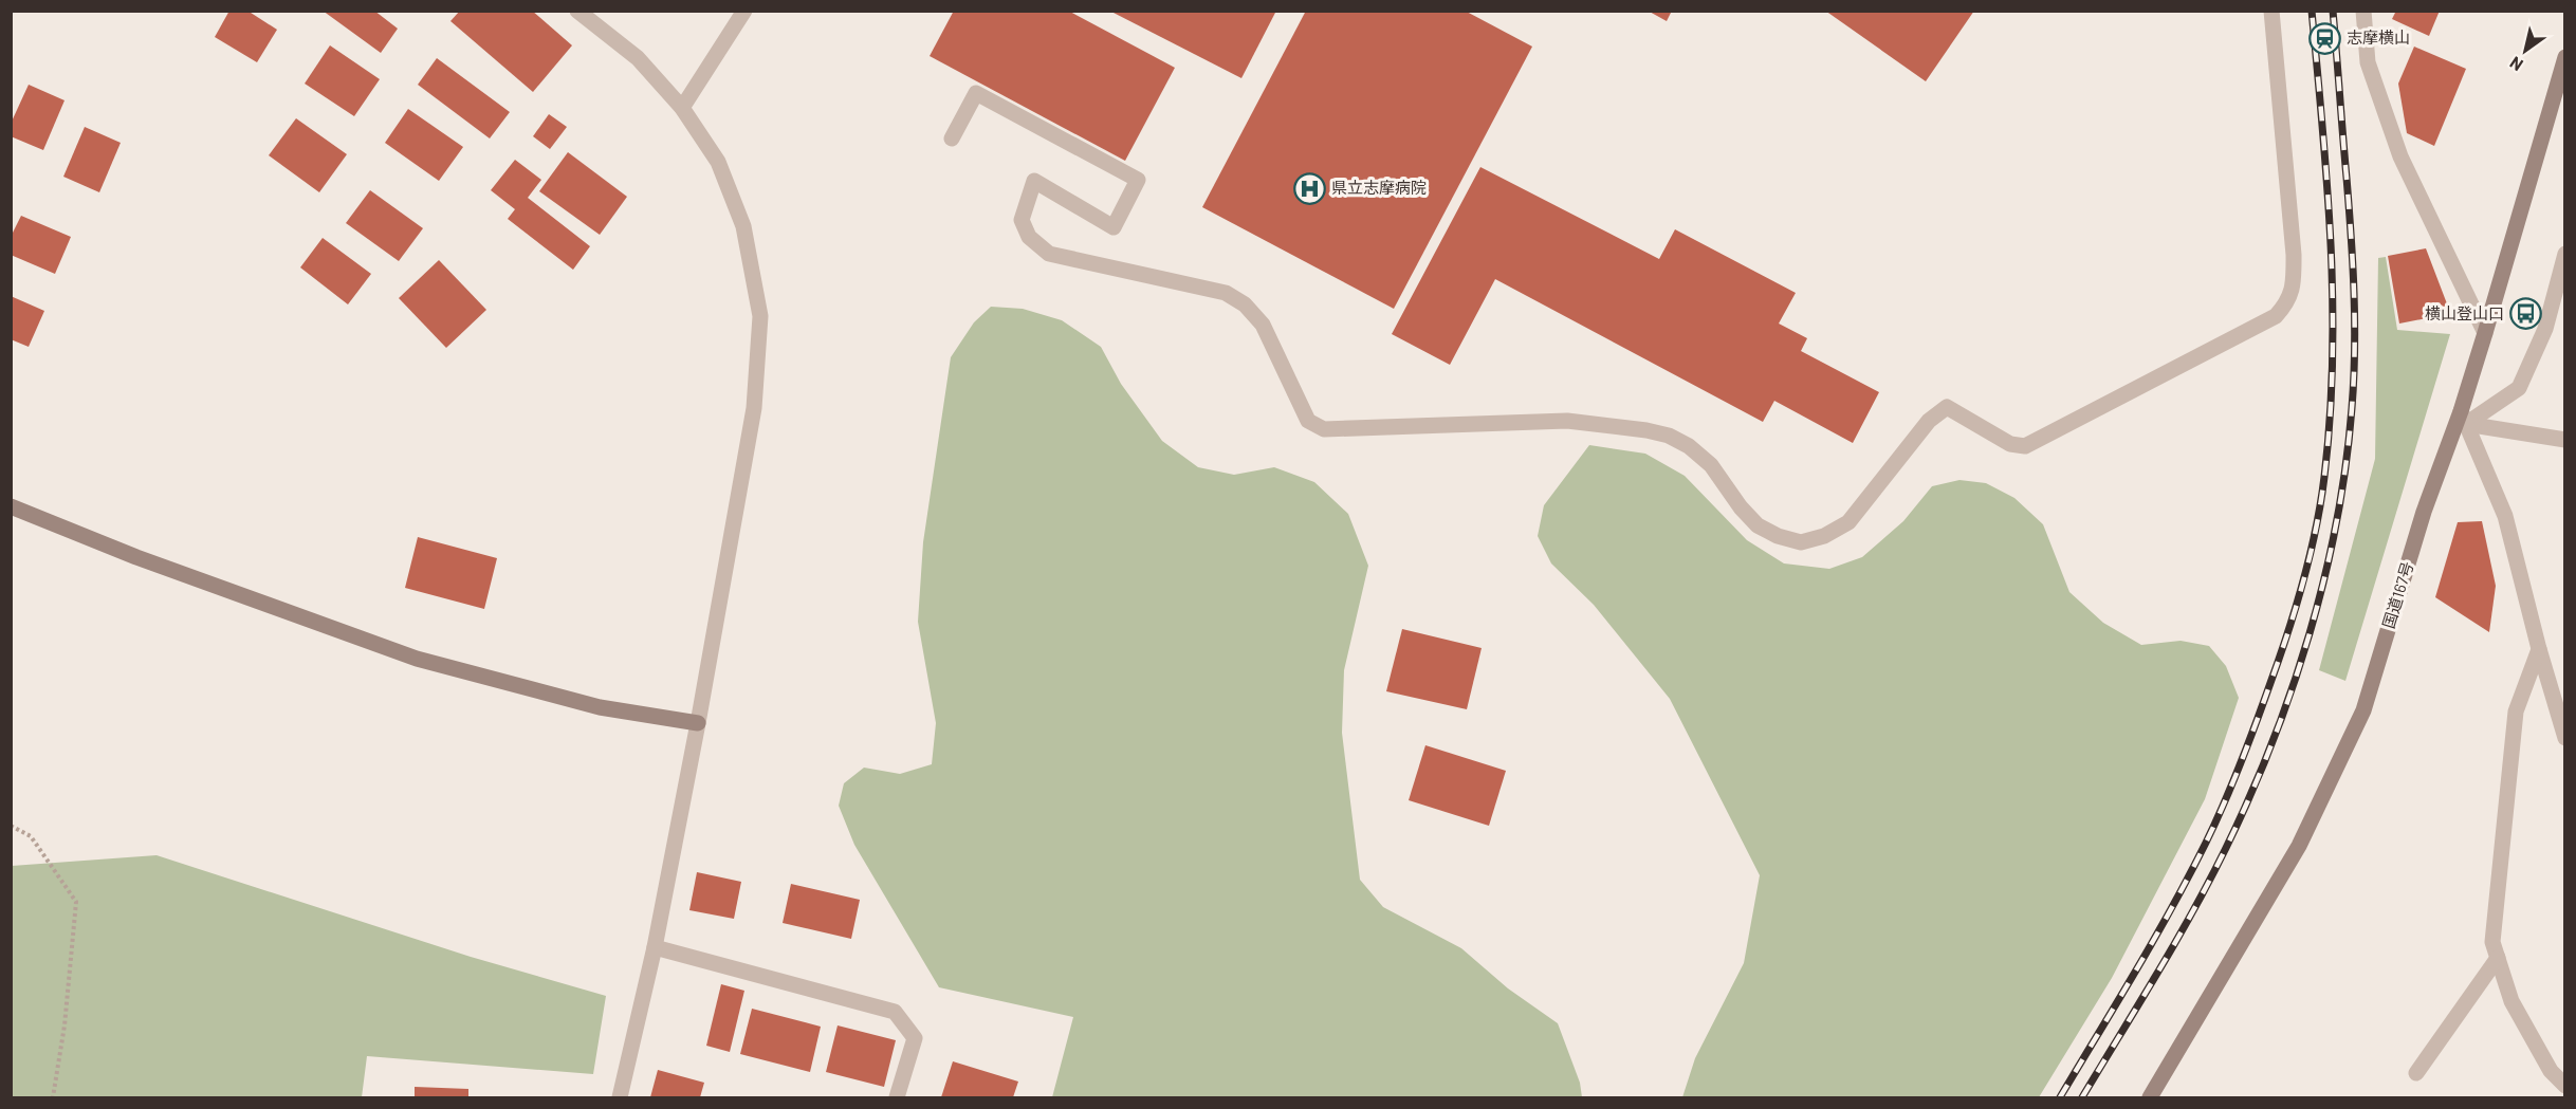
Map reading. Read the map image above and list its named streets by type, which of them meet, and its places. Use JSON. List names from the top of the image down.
{
  "streets": {
    "street": ["国道167号"]
  },
  "places": {
    "station": ["志摩横山"],
    "hospital": ["県立志摩病院"],
    "bus stop": ["横山登山口"]
  },
  "north": "bottom left"
}
